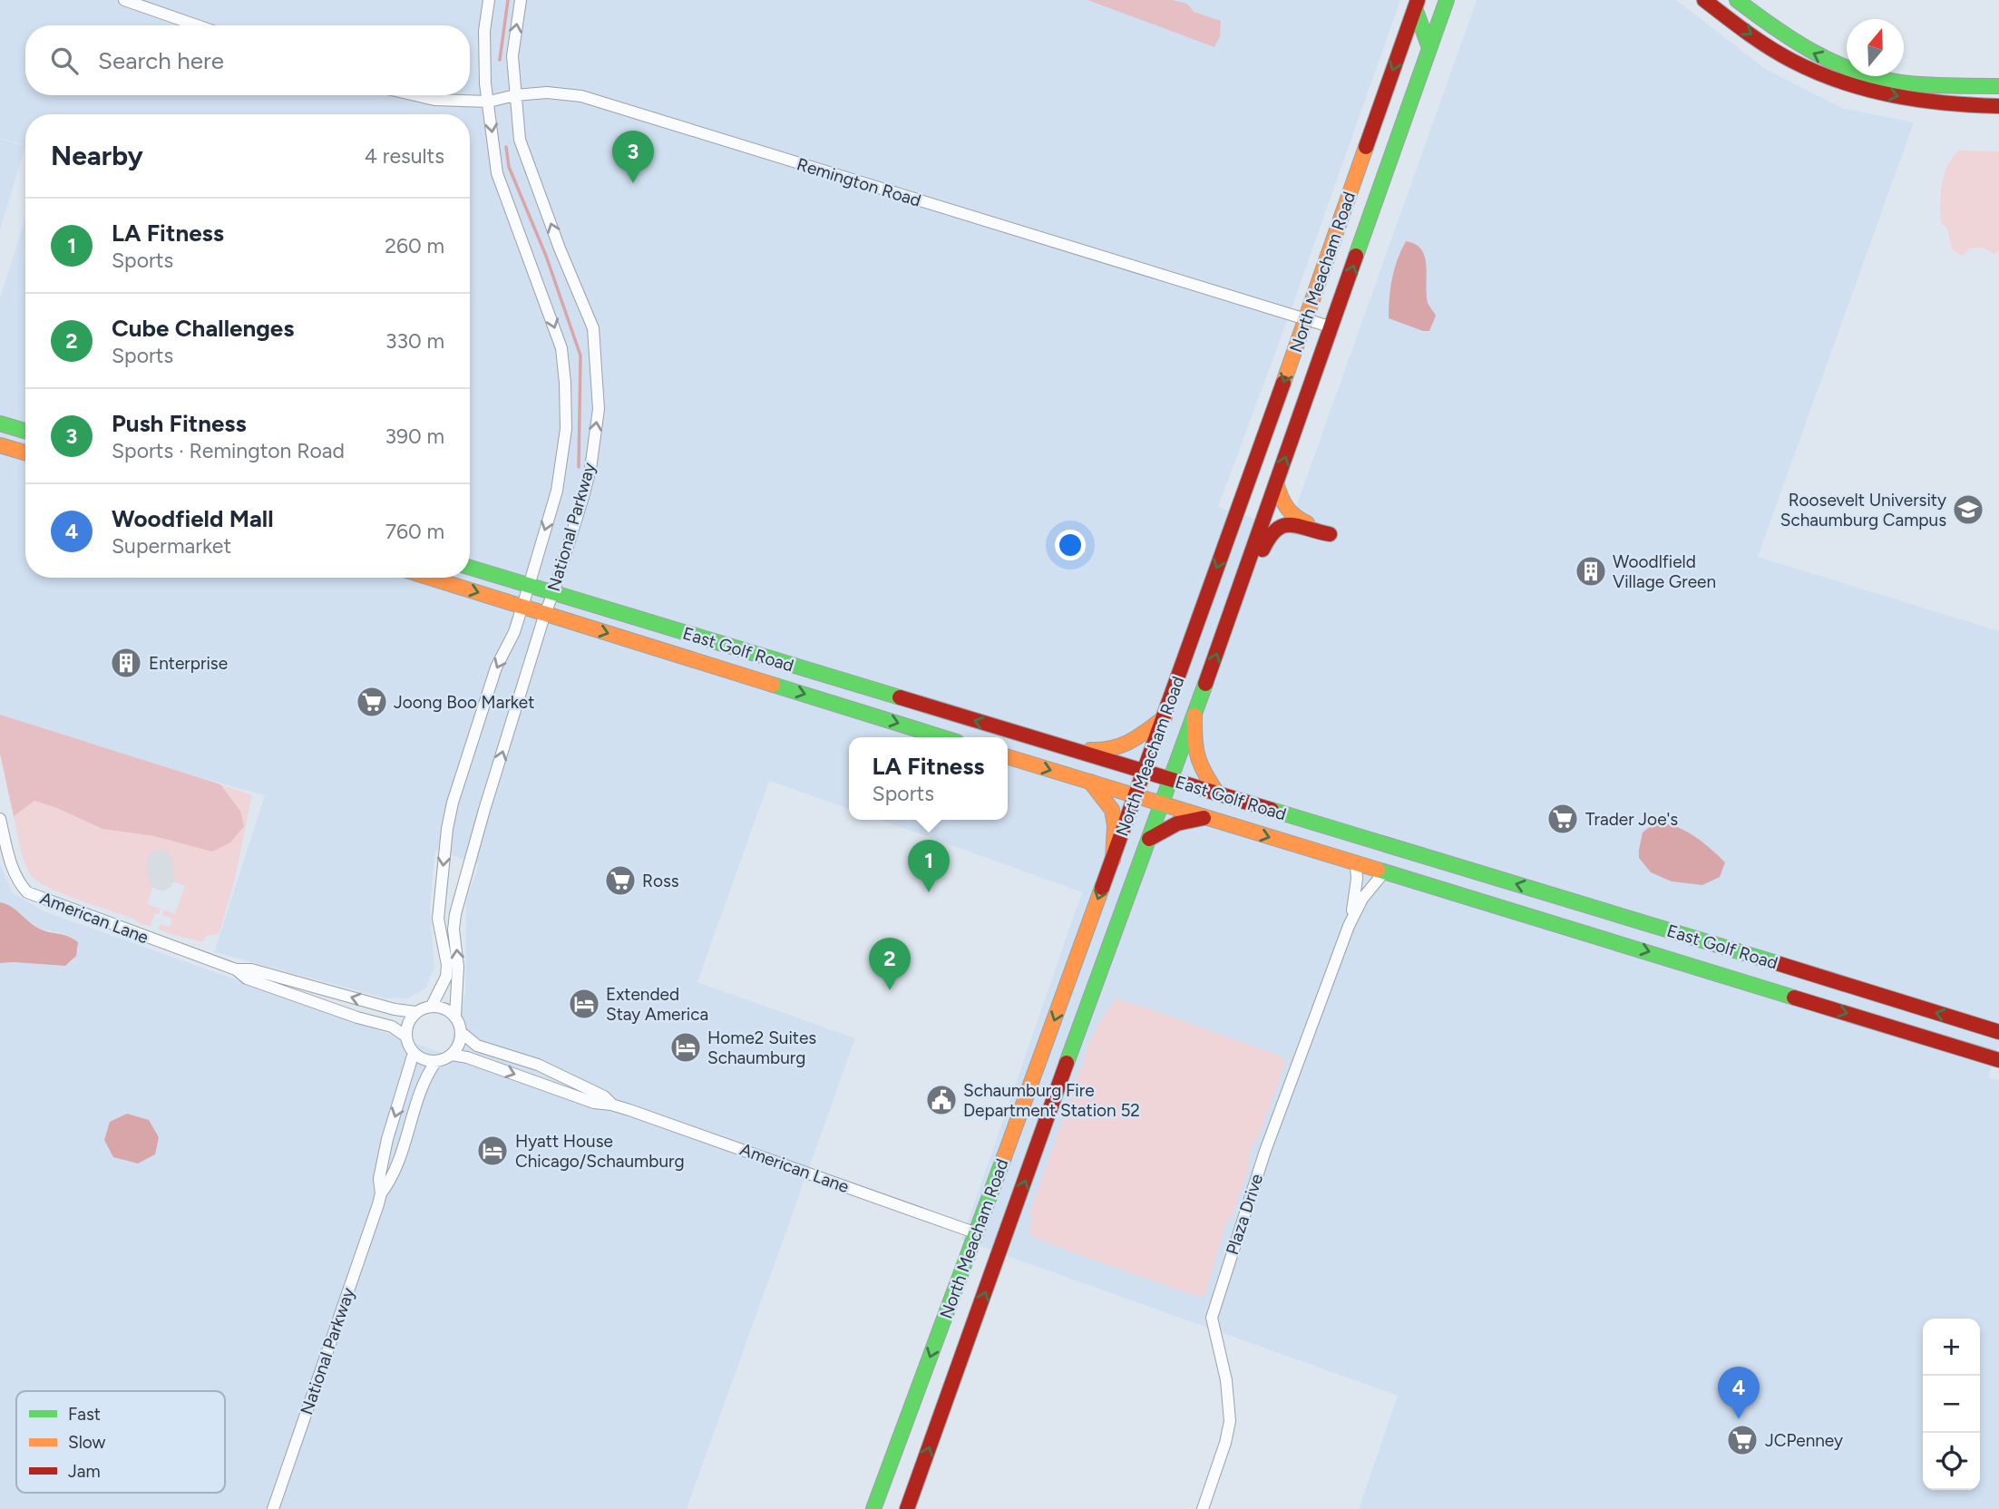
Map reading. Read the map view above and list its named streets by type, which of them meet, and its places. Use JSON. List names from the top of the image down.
{
  "streets": {
    "main road": ["North Meacham Road", "East Golf Road"],
    "street": [
      "Remington Road",
      "National Parkway",
      "American Lane",
      "Plaza Drive"
    ]
  },
  "crossings": [
    ["Remington Road", "North Meacham Road"],
    ["Remington Road", "National Parkway"],
    ["North Meacham Road", "East Golf Road"],
    ["North Meacham Road", "American Lane"],
    ["National Parkway", "East Golf Road"],
    ["National Parkway", "American Lane"],
    ["East Golf Road", "Plaza Drive"]
  ],
  "places": {
    "school or university": ["Roosevelt University Schaumburg Campus"],
    "building": ["Woodlfield Village Green", "Enterprise"],
    "supermarket": [
      "Joong Boo Market",
      "Trader Joe's",
      "Ross",
      "JCPenney"
    ],
    "hotel": ["Extended Stay America", "Home2 Suites Schaumburg", "Hyatt House Chicago/Schaumburg"],
    "public building": ["Schaumburg Fire Department Station 52"]
  },
  "legend": ["Fast", "Slow", "Jam"],
  "north": "top",
  "page": {
    "search": "Search here",
    "heading": ["Nearby", "4 results"],
    "pins": [
      "3",
      "1",
      "2",
      "4"
    ],
    "list": [
      {
        "mark": "1",
        "name": "LA Fitness",
        "note": "Sports",
        "value": "260 m"
      },
      {
        "mark": "2",
        "name": "Cube Challenges",
        "note": "Sports",
        "value": "330 m"
      },
      {
        "mark": "3",
        "name": "Push Fitness",
        "note": "Sports · Remington Road",
        "value": "390 m"
      },
      {
        "mark": "4",
        "name": "Woodfield Mall",
        "note": "Supermarket",
        "value": "760 m"
      }
    ],
    "popup": ["LA Fitness", "Sports"],
    "map_buttons": ["+", "−"]
  }
}
